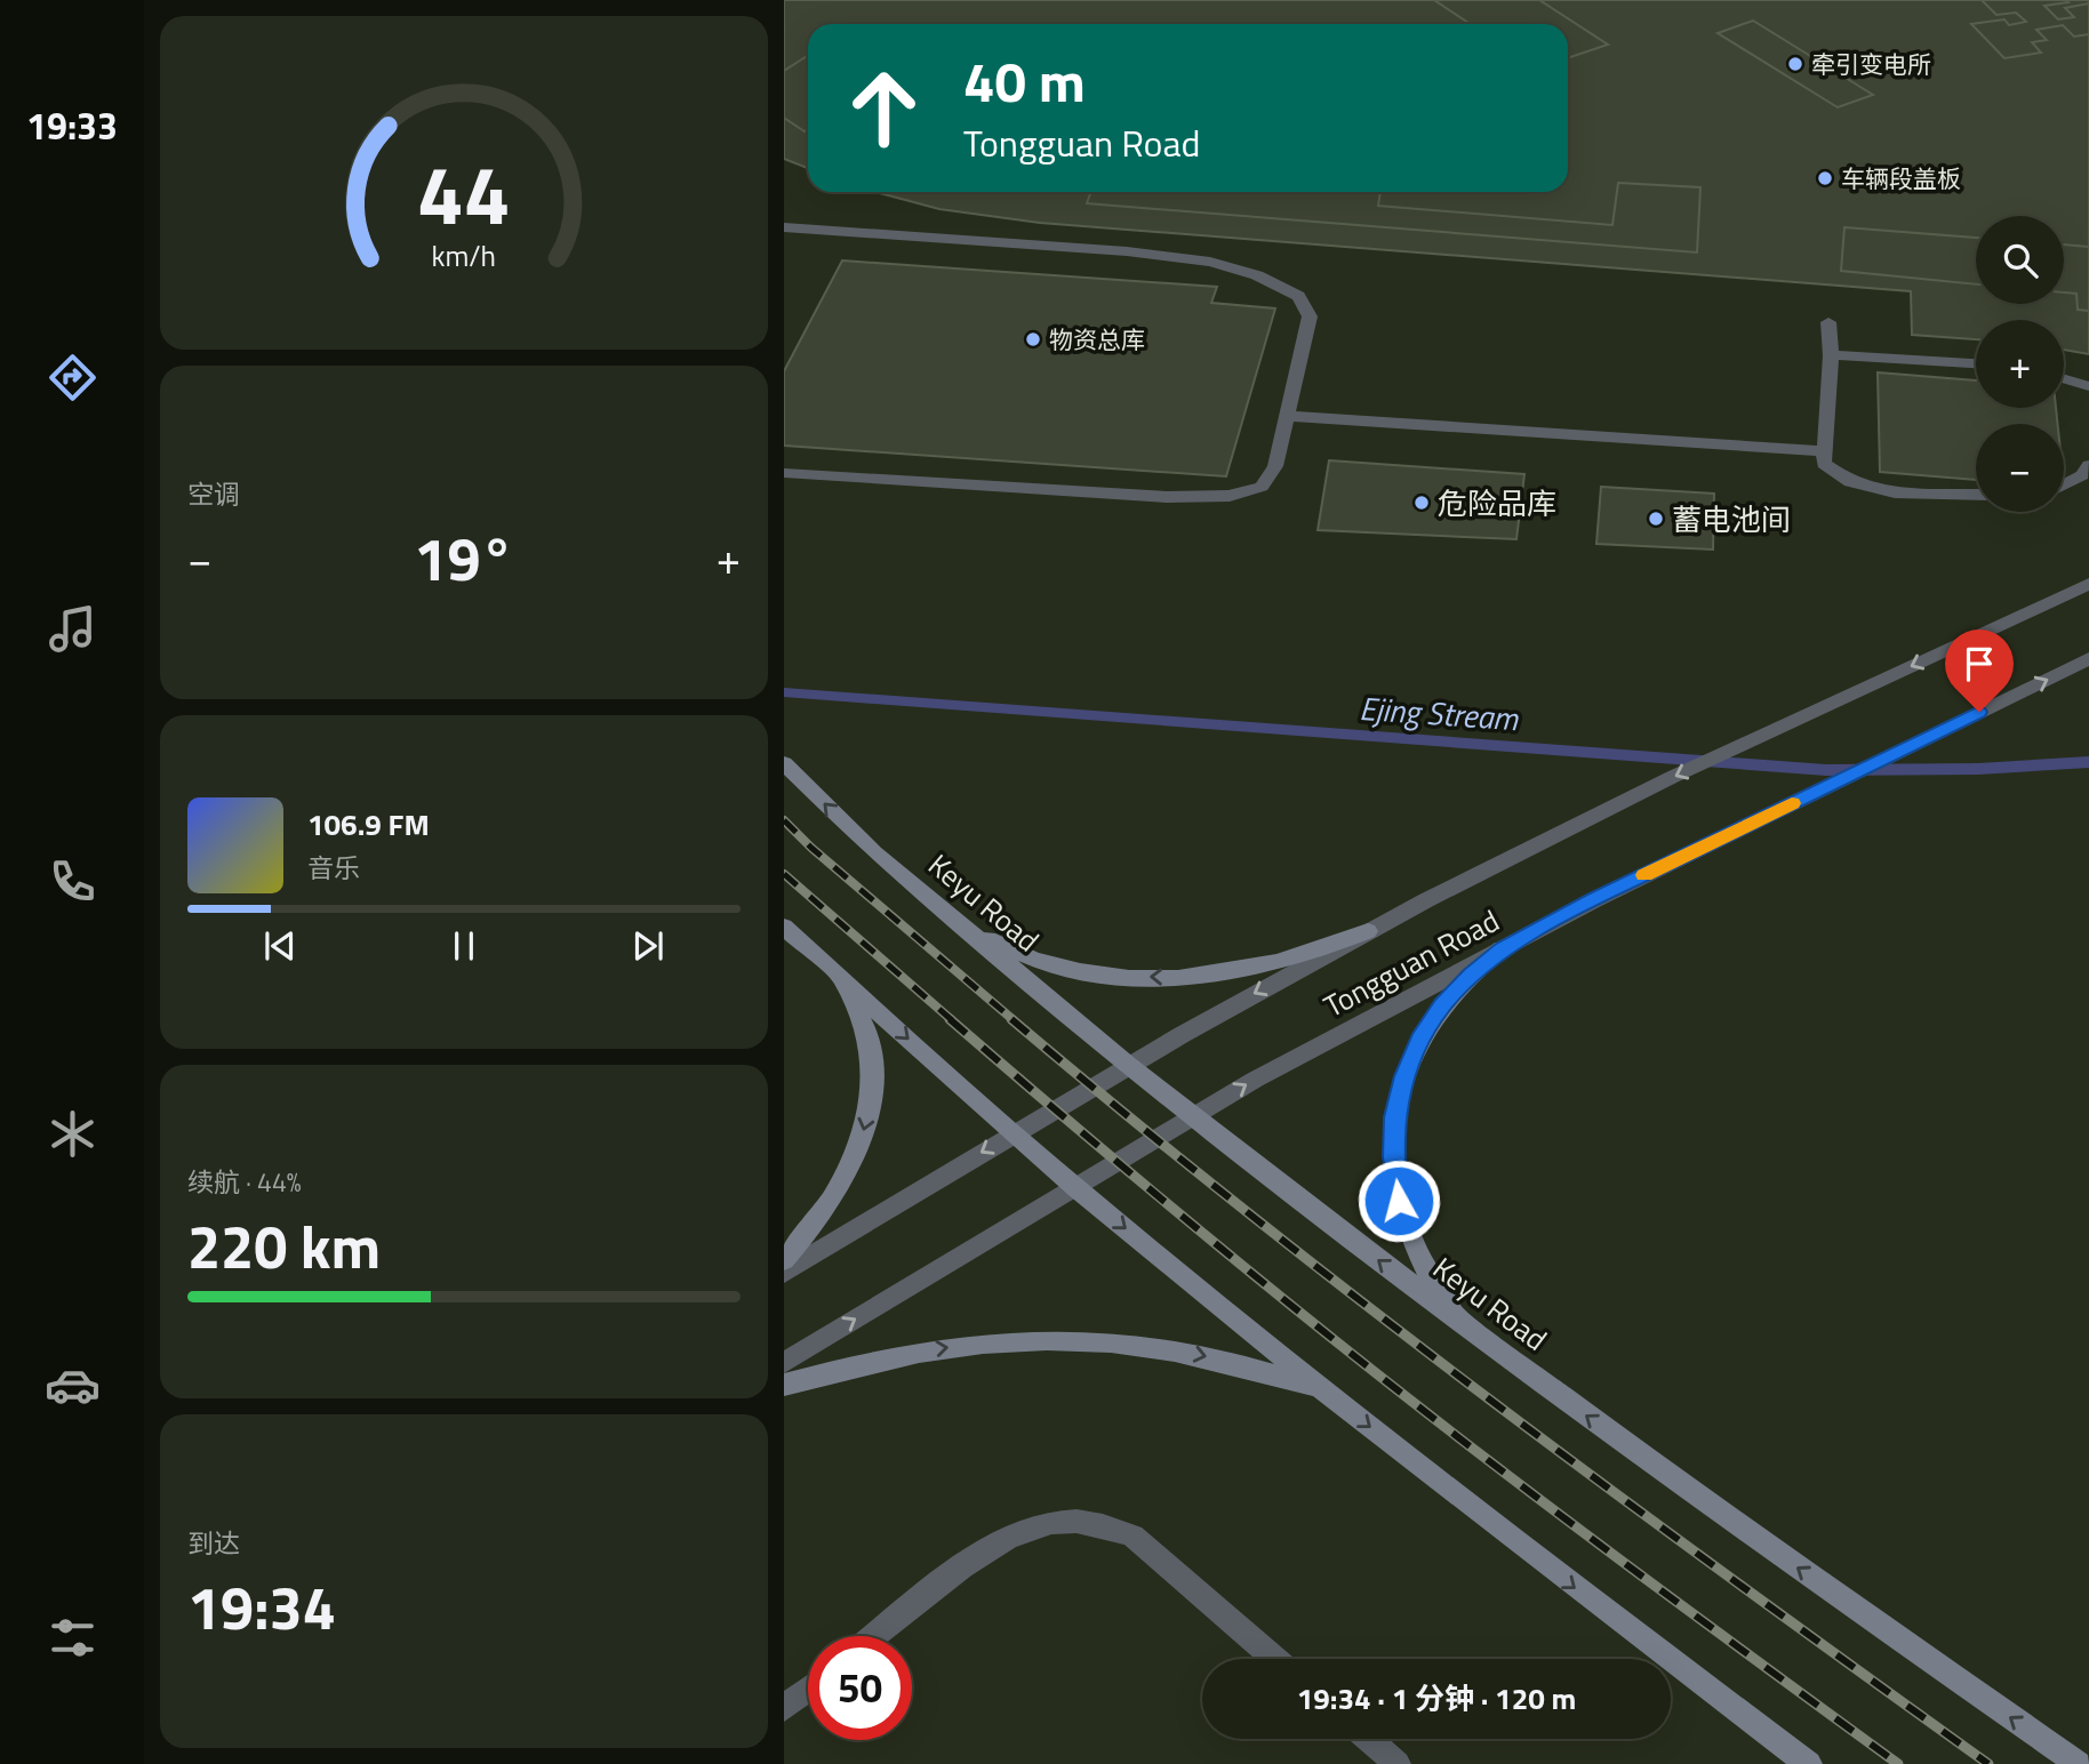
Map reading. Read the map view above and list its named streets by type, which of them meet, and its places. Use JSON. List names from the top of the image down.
{
  "streets": {
    "main road": ["Keyu Road"],
    "street": ["Tongguan Road"]
  },
  "crossings": [
    ["Keyu Road", "Tongguan Road"]
  ],
  "water": ["Ejing Stream"],
  "places": [
    "牵引变电所",
    "车辆段盖板",
    "物资总库",
    "危险品库",
    "蓄电池间"
  ],
  "page": {
    "tabs": "19:33",
    "turn": ["40 m", "Tongguan Road"],
    "map_buttons": ["+", "−"],
    "tile": [
      "空调",
      ["续航 · 44%", "220 km"],
      ["到达", "19:34"]
    ],
    "heat": ["−", "19°", "+"],
    "song": ["106.9 FM", "音乐"],
    "limit": "50",
    "trip": "19:34 · 1 分钟 · 120 m",
    "gauge": ["44", "km/h"]
  }
}
